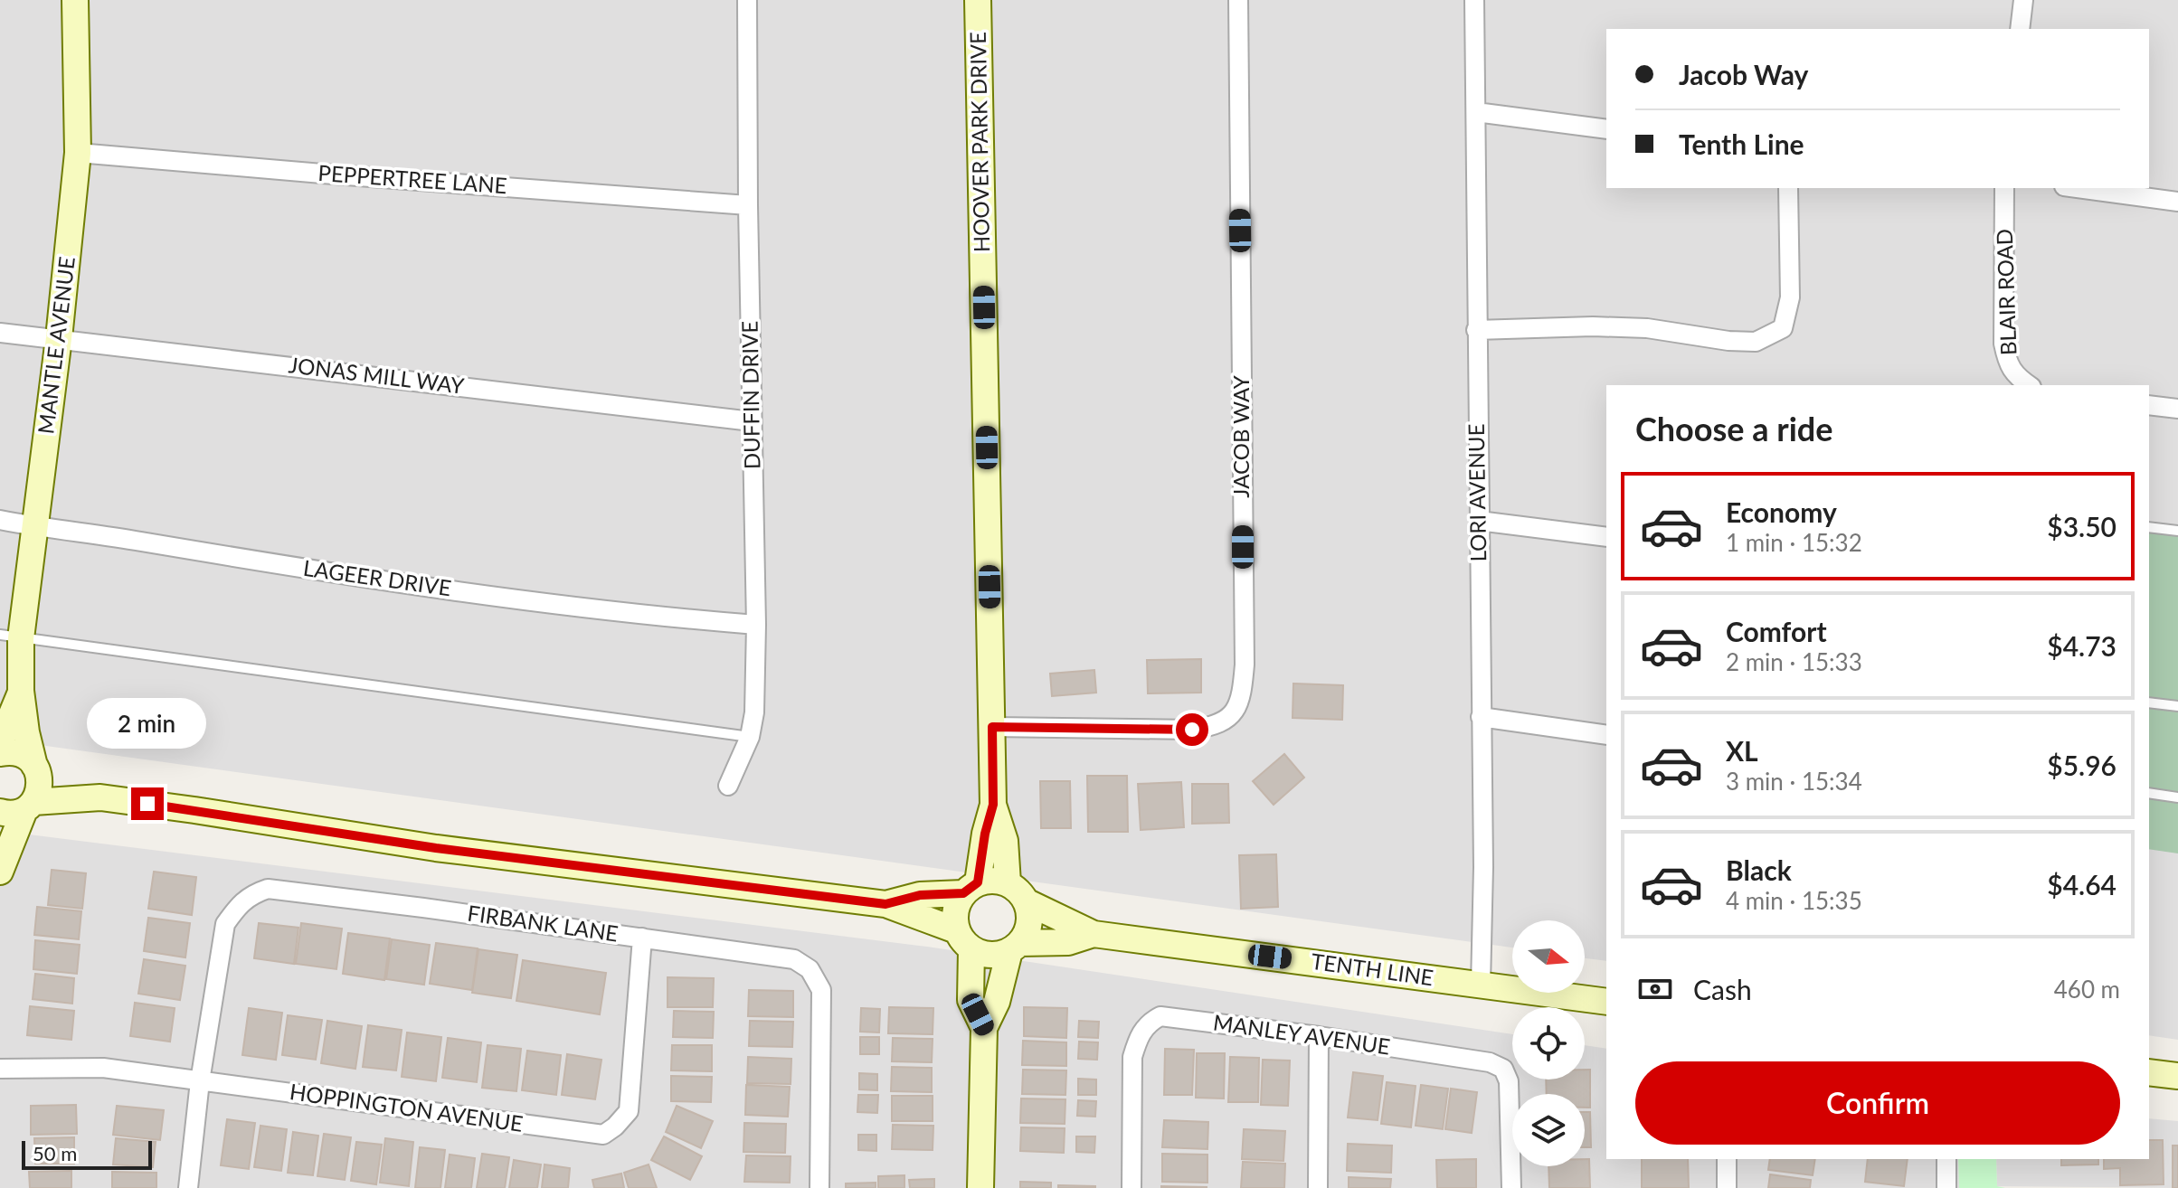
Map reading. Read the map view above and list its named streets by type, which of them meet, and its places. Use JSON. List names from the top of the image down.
{
  "streets": {
    "street": [
      "HOOVER PARK DRIVE",
      "PEPPERTREE LANE",
      "BLAIR ROAD",
      "MANTLE AVENUE",
      "JONAS MILL WAY",
      "DUFFIN DRIVE",
      "JACOB WAY",
      "LORI AVENUE",
      "LAGEER DRIVE",
      "FIRBANK LANE",
      "TENTH LINE",
      "MANLEY AVENUE",
      "HOPPINGTON AVENUE"
    ]
  },
  "crossings": [
    ["HOOVER PARK DRIVE", "JACOB WAY"],
    ["HOOVER PARK DRIVE", "TENTH LINE"],
    ["PEPPERTREE LANE", "MANTLE AVENUE"],
    ["PEPPERTREE LANE", "DUFFIN DRIVE"],
    ["MANTLE AVENUE", "JONAS MILL WAY"],
    ["MANTLE AVENUE", "LAGEER DRIVE"],
    ["JONAS MILL WAY", "DUFFIN DRIVE"],
    ["DUFFIN DRIVE", "LAGEER DRIVE"],
    ["LORI AVENUE", "TENTH LINE"],
    ["FIRBANK LANE", "HOPPINGTON AVENUE"]
  ],
  "scale_bar": "50 m",
  "north": "right",
  "page": {
    "banner": ["Jacob Way", "Tenth Line"],
    "heading": "Choose a ride",
    "list": [
      {
        "name": "Economy",
        "note": "1 min · 15:32",
        "value": "$3.50"
      },
      {
        "name": "Comfort",
        "note": "2 min · 15:33",
        "value": "$4.73"
      },
      {
        "name": "XL",
        "note": "3 min · 15:34",
        "value": "$5.96"
      },
      {
        "name": "Black",
        "note": "4 min · 15:35",
        "value": "$4.64"
      }
    ],
    "bubble": "2 min",
    "pay": ["Cash", "460 m"],
    "buttons": "Confirm",
    "scale": "50 m"
  }
}
